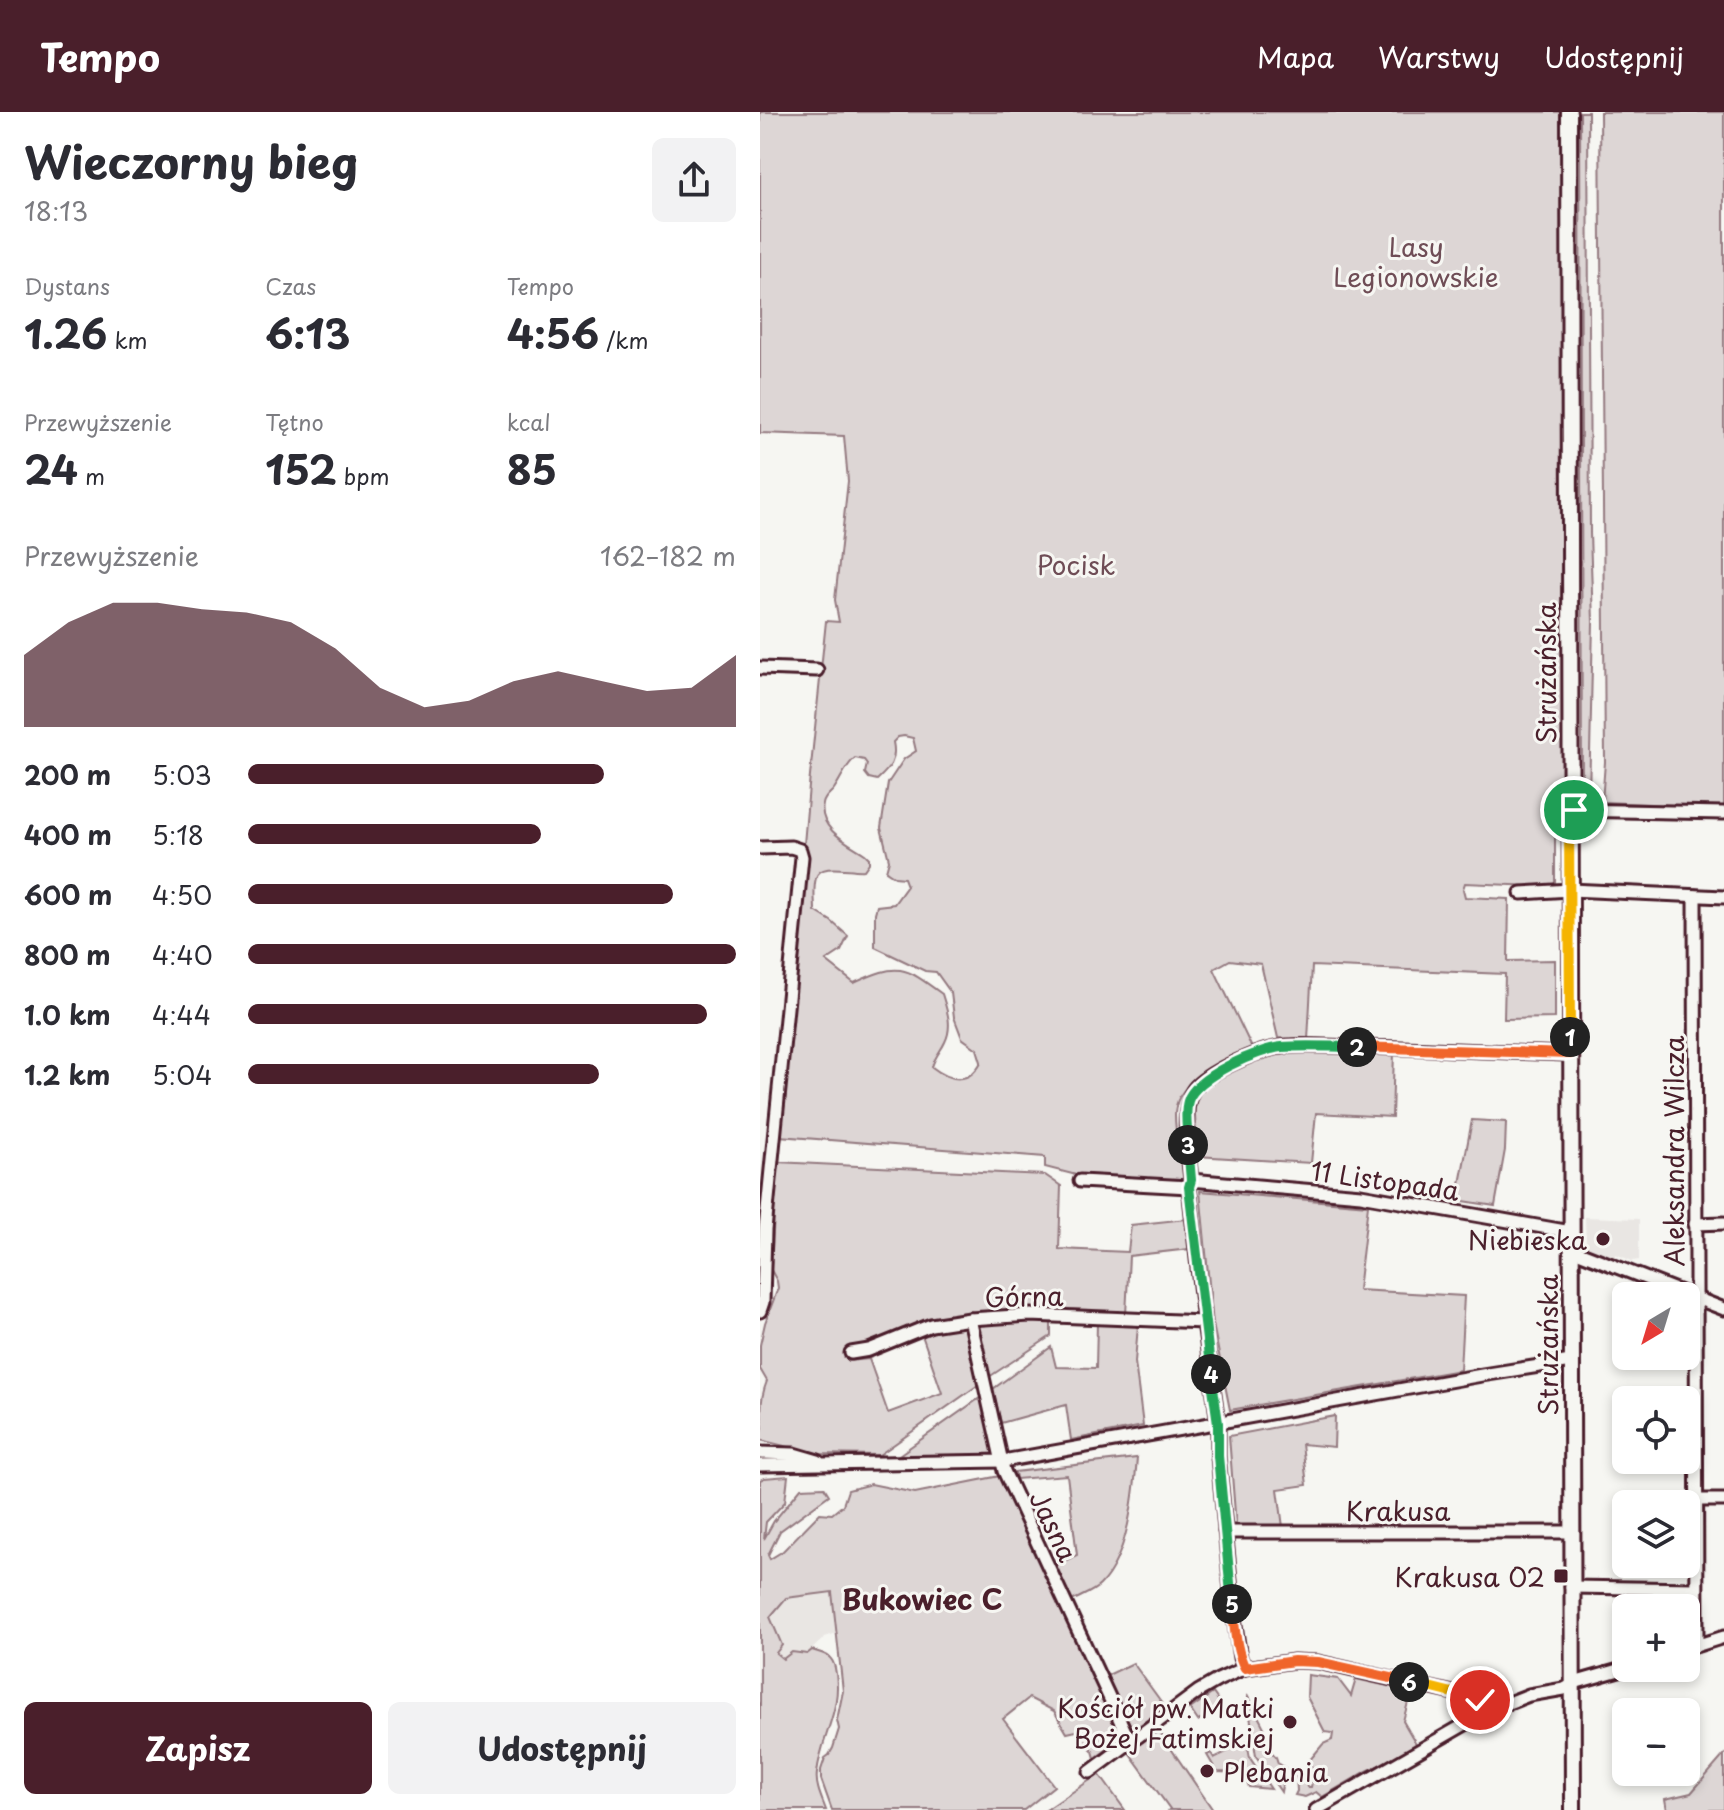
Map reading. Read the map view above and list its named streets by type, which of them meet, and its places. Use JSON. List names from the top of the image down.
{
  "streets": {
    "main road": ["Strużańska"],
    "street": [
      "Aleksandra Wilcza",
      "11 Listopada",
      "Górna",
      "Krakusa",
      "Jasna"
    ]
  },
  "crossings": [
    ["Strużańska", "11 Listopada"],
    ["Strużańska", "Krakusa"],
    ["Górna", "Jasna"]
  ],
  "districts": ["Bukowiec C"],
  "parks": ["Lasy Legionowskie", "Pocisk"],
  "places": {
    "other": ["Niebieska", "Kościół pw. Matki Bożej Fatimskiej", "Plebania"],
    "transit": ["Krakusa 02"]
  },
  "north": "bottom left",
  "page": {
    "header": "Tempo",
    "nav": ["Mapa", "Warstwy", "Udostępnij"],
    "heading": ["Wieczorny bieg", "18:13"],
    "stats": [
      ["Dystans", "1.26 km"],
      ["Czas", "6:13"],
      ["Tempo", "4:56 /km"],
      ["Przewyższenie", "24 m"],
      ["Tętno", "152 bpm"],
      ["kcal", "85"]
    ],
    "chart": ["Przewyższenie", "162–182 m"],
    "list": [
      {
        "name": "200 m",
        "note": "5:03"
      },
      {
        "name": "400 m",
        "note": "5:18"
      },
      {
        "name": "600 m",
        "note": "4:50"
      },
      {
        "name": "800 m",
        "note": "4:40"
      },
      {
        "name": "1.0 km",
        "note": "4:44"
      },
      {
        "name": "1.2 km",
        "note": "5:04"
      }
    ],
    "pins": [
      "1",
      "2",
      "3",
      "4",
      "5",
      "6"
    ],
    "map_buttons": ["+", "−"],
    "buttons": ["Zapisz", "Udostępnij"]
  }
}
